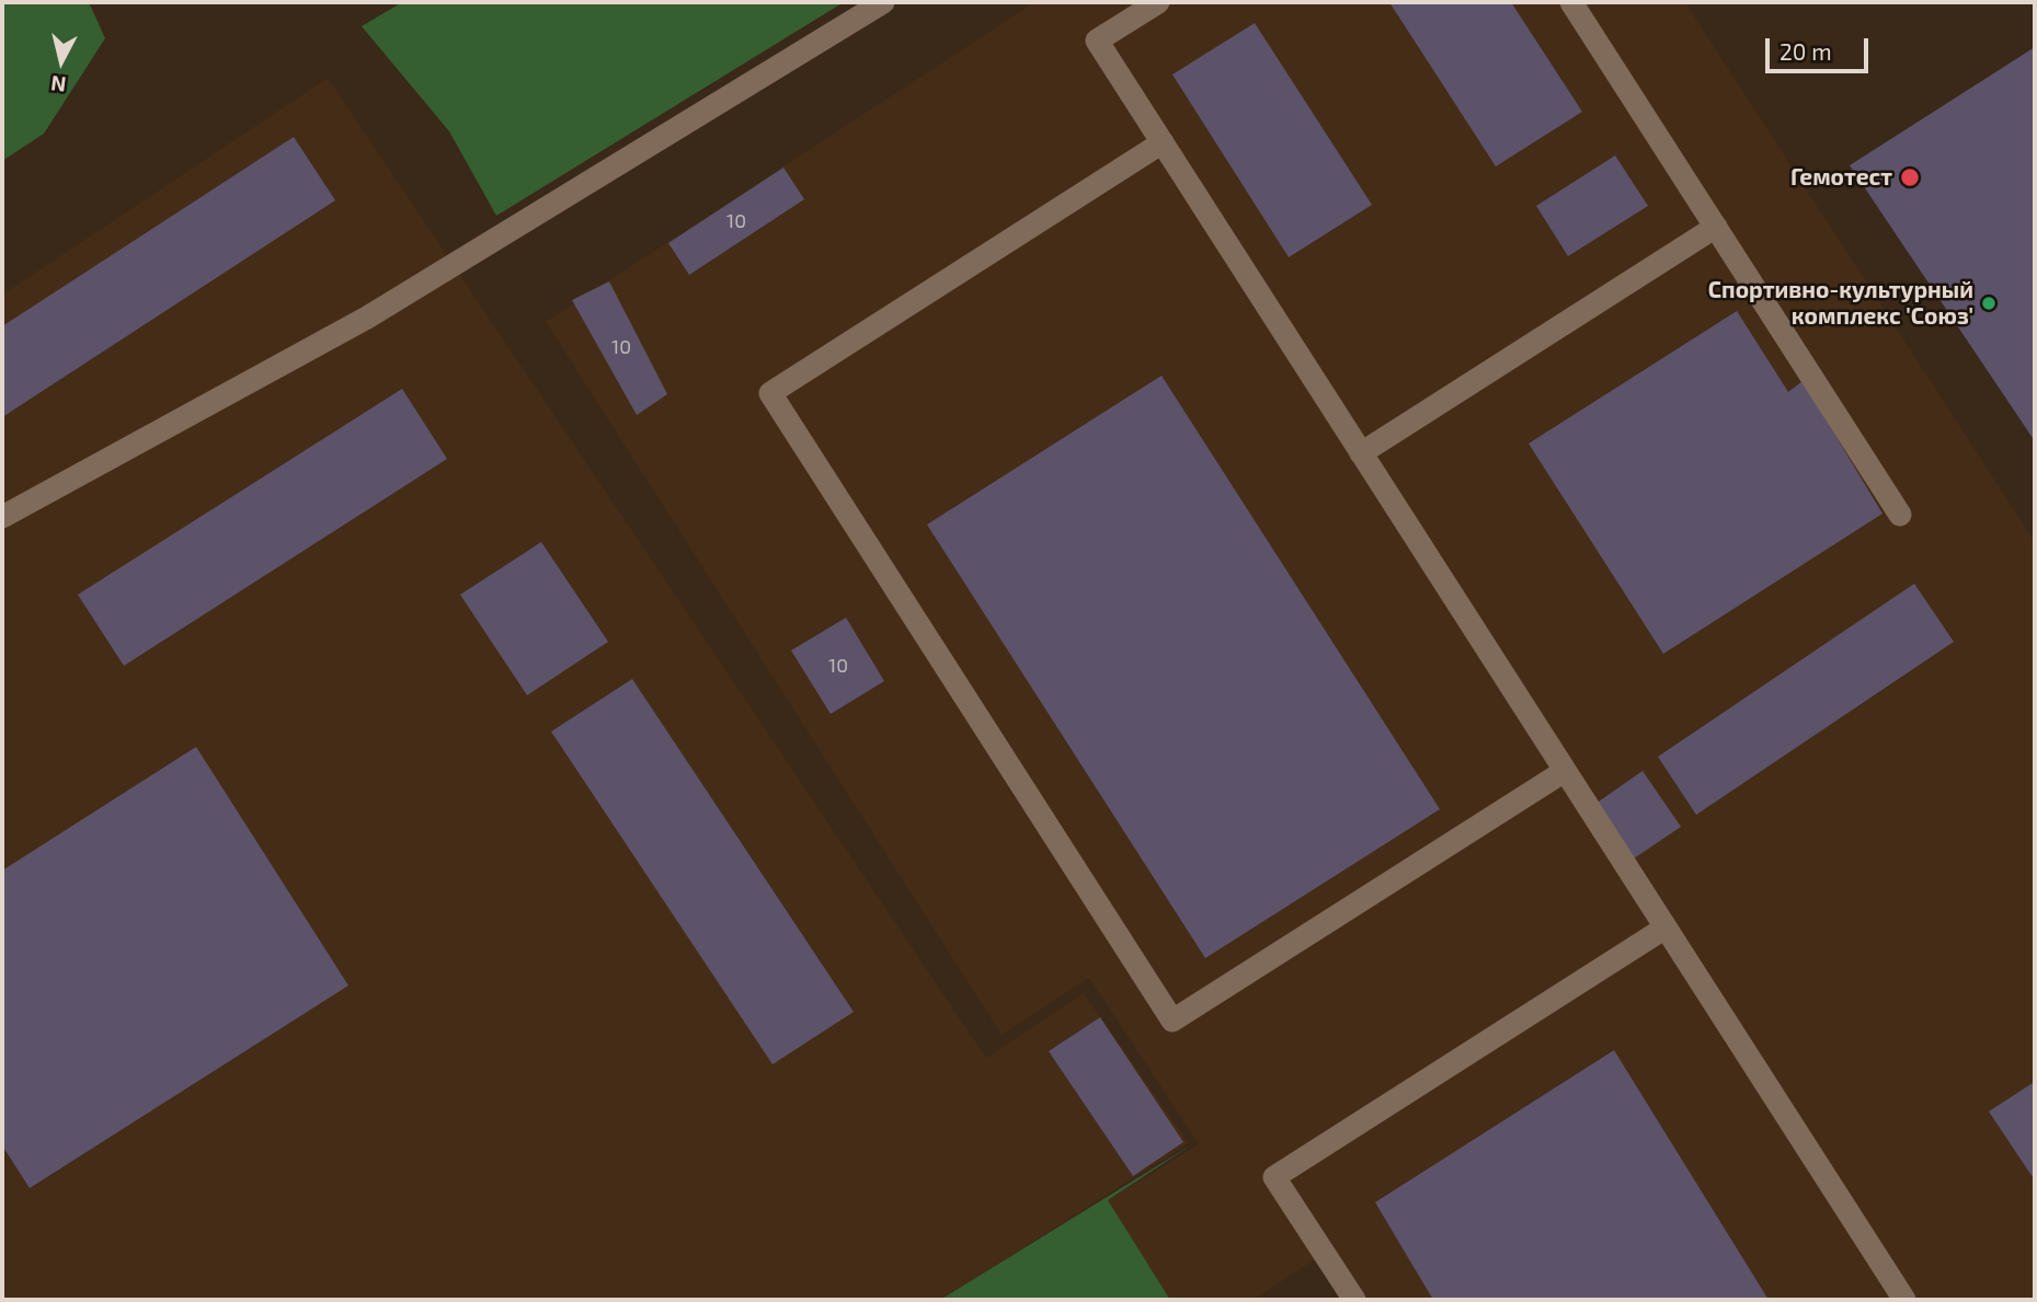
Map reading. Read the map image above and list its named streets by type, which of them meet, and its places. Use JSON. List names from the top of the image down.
{
  "places": ["Гемотест", "Спортивно-культурный комплекс 'Союз'"],
  "house_numbers": ["10", "10", "10"],
  "scale_bar": "20 m",
  "north": "bottom"
}
